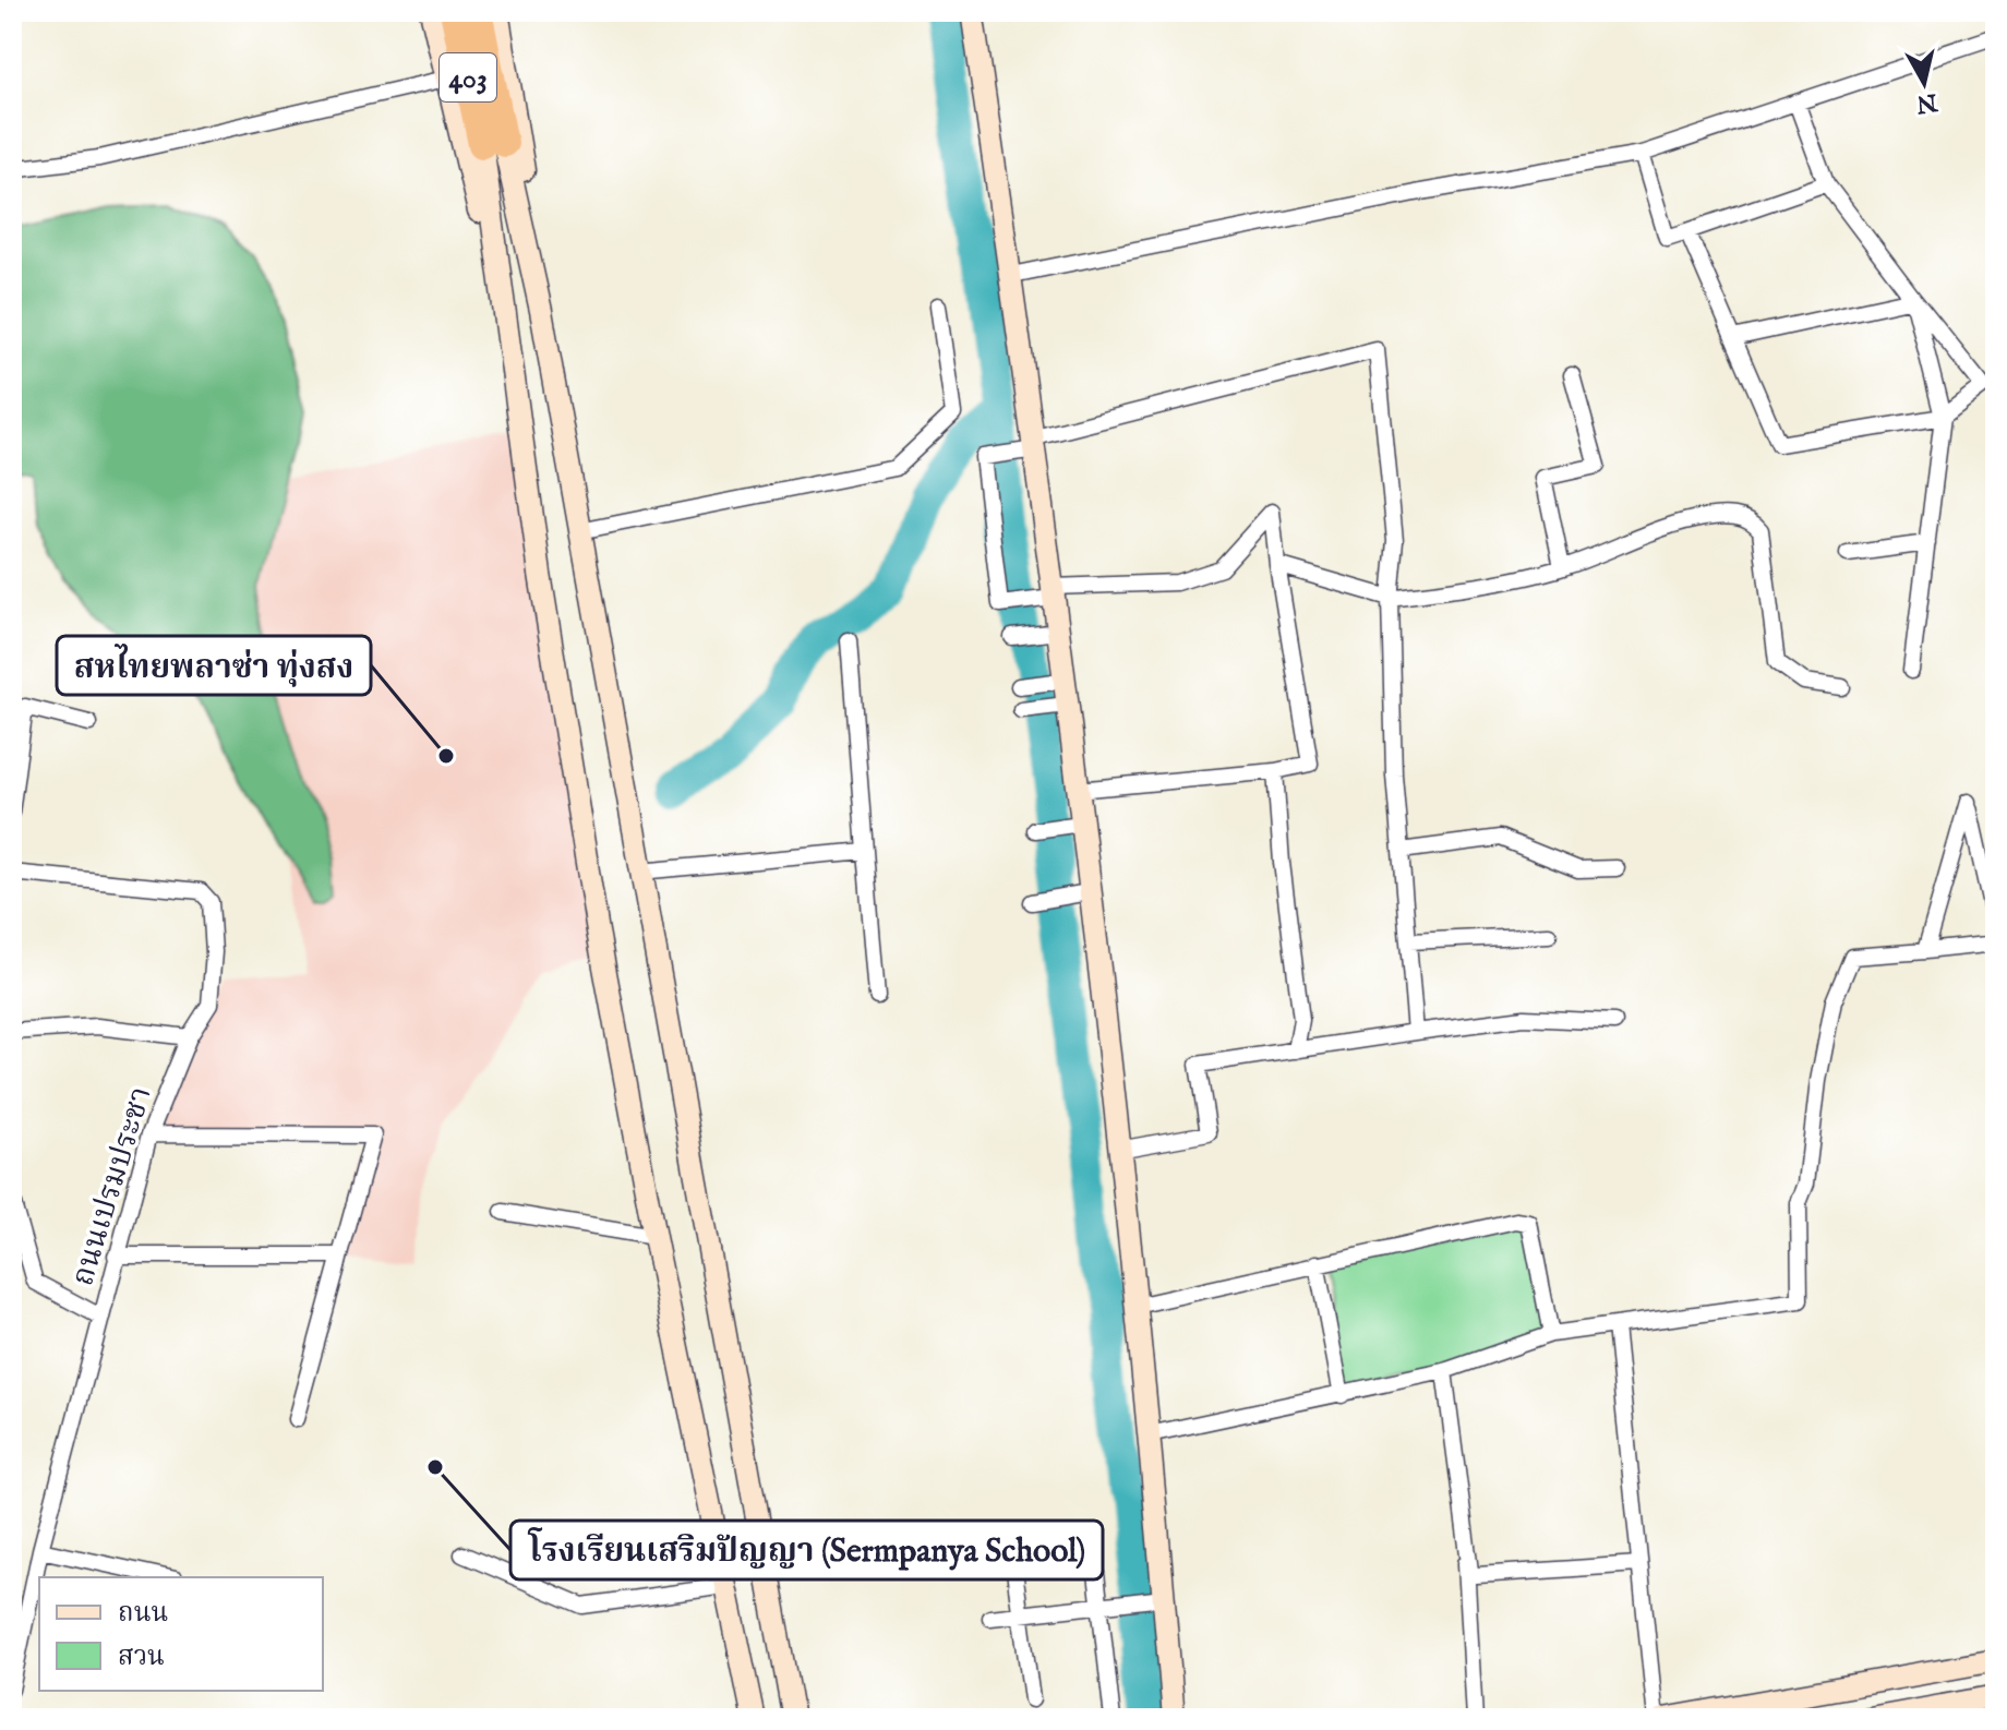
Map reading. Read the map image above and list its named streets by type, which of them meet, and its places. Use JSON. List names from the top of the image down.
{
  "streets": {
    "highway": ["403"],
    "street": ["ถนนเปรมประชา"]
  },
  "places": ["สหไทยพลาซ่า ทุ่งสง", "โรงเรียนเสริมปัญญา (Sermpanya School)"],
  "legend": ["ถนน", "สวน"],
  "north": "bottom"
}
